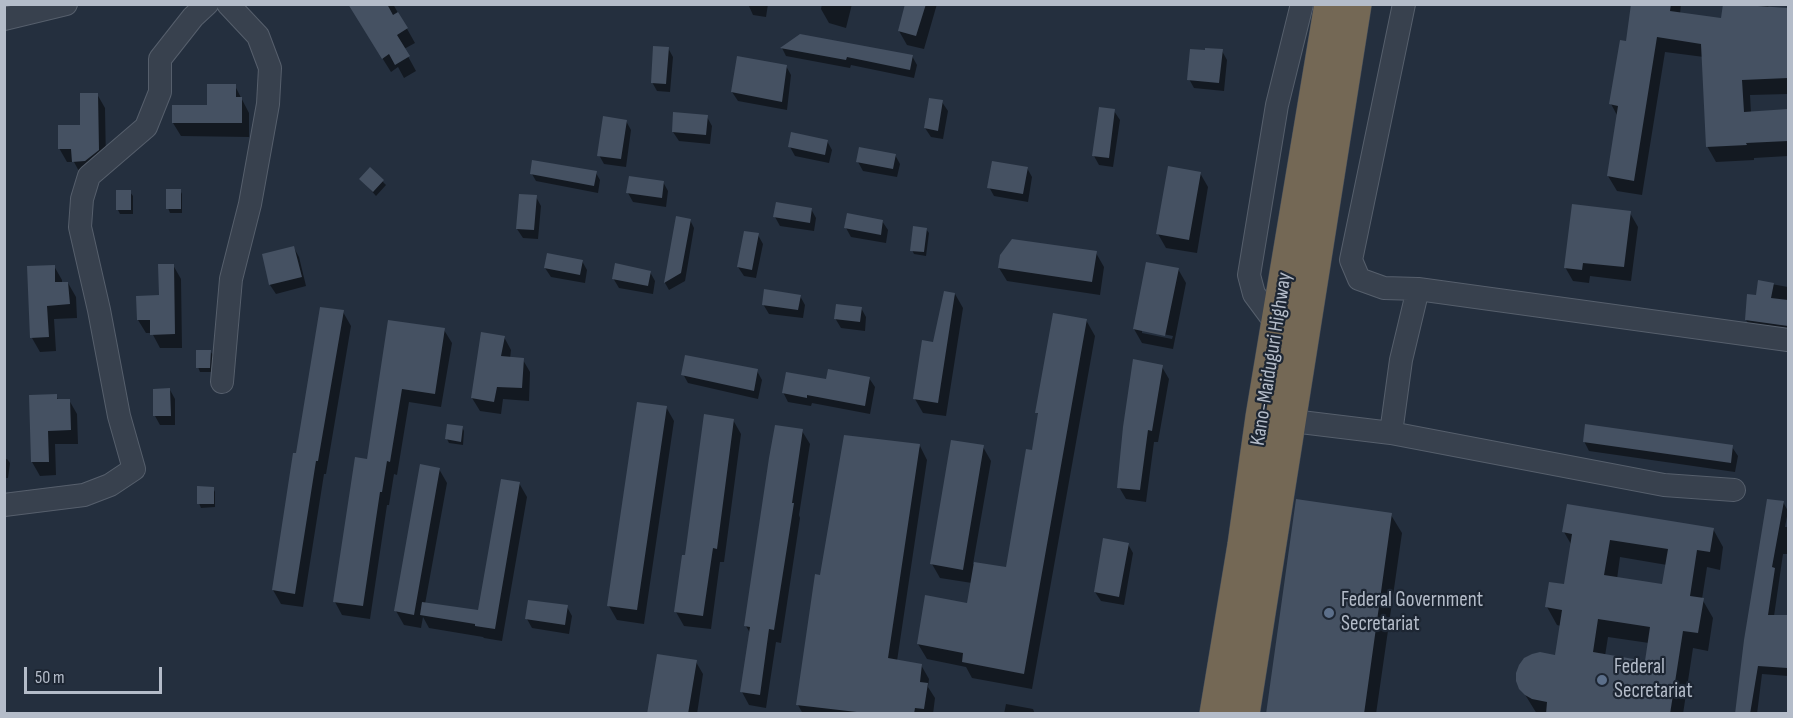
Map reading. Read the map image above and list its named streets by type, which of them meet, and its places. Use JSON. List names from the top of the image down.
{
  "streets": {
    "highway": ["Kano-Maiduguri Highway"]
  },
  "places": ["Federal Government Secretariat", "Federal Secretariat"],
  "scale_bar": "50 m"
}
